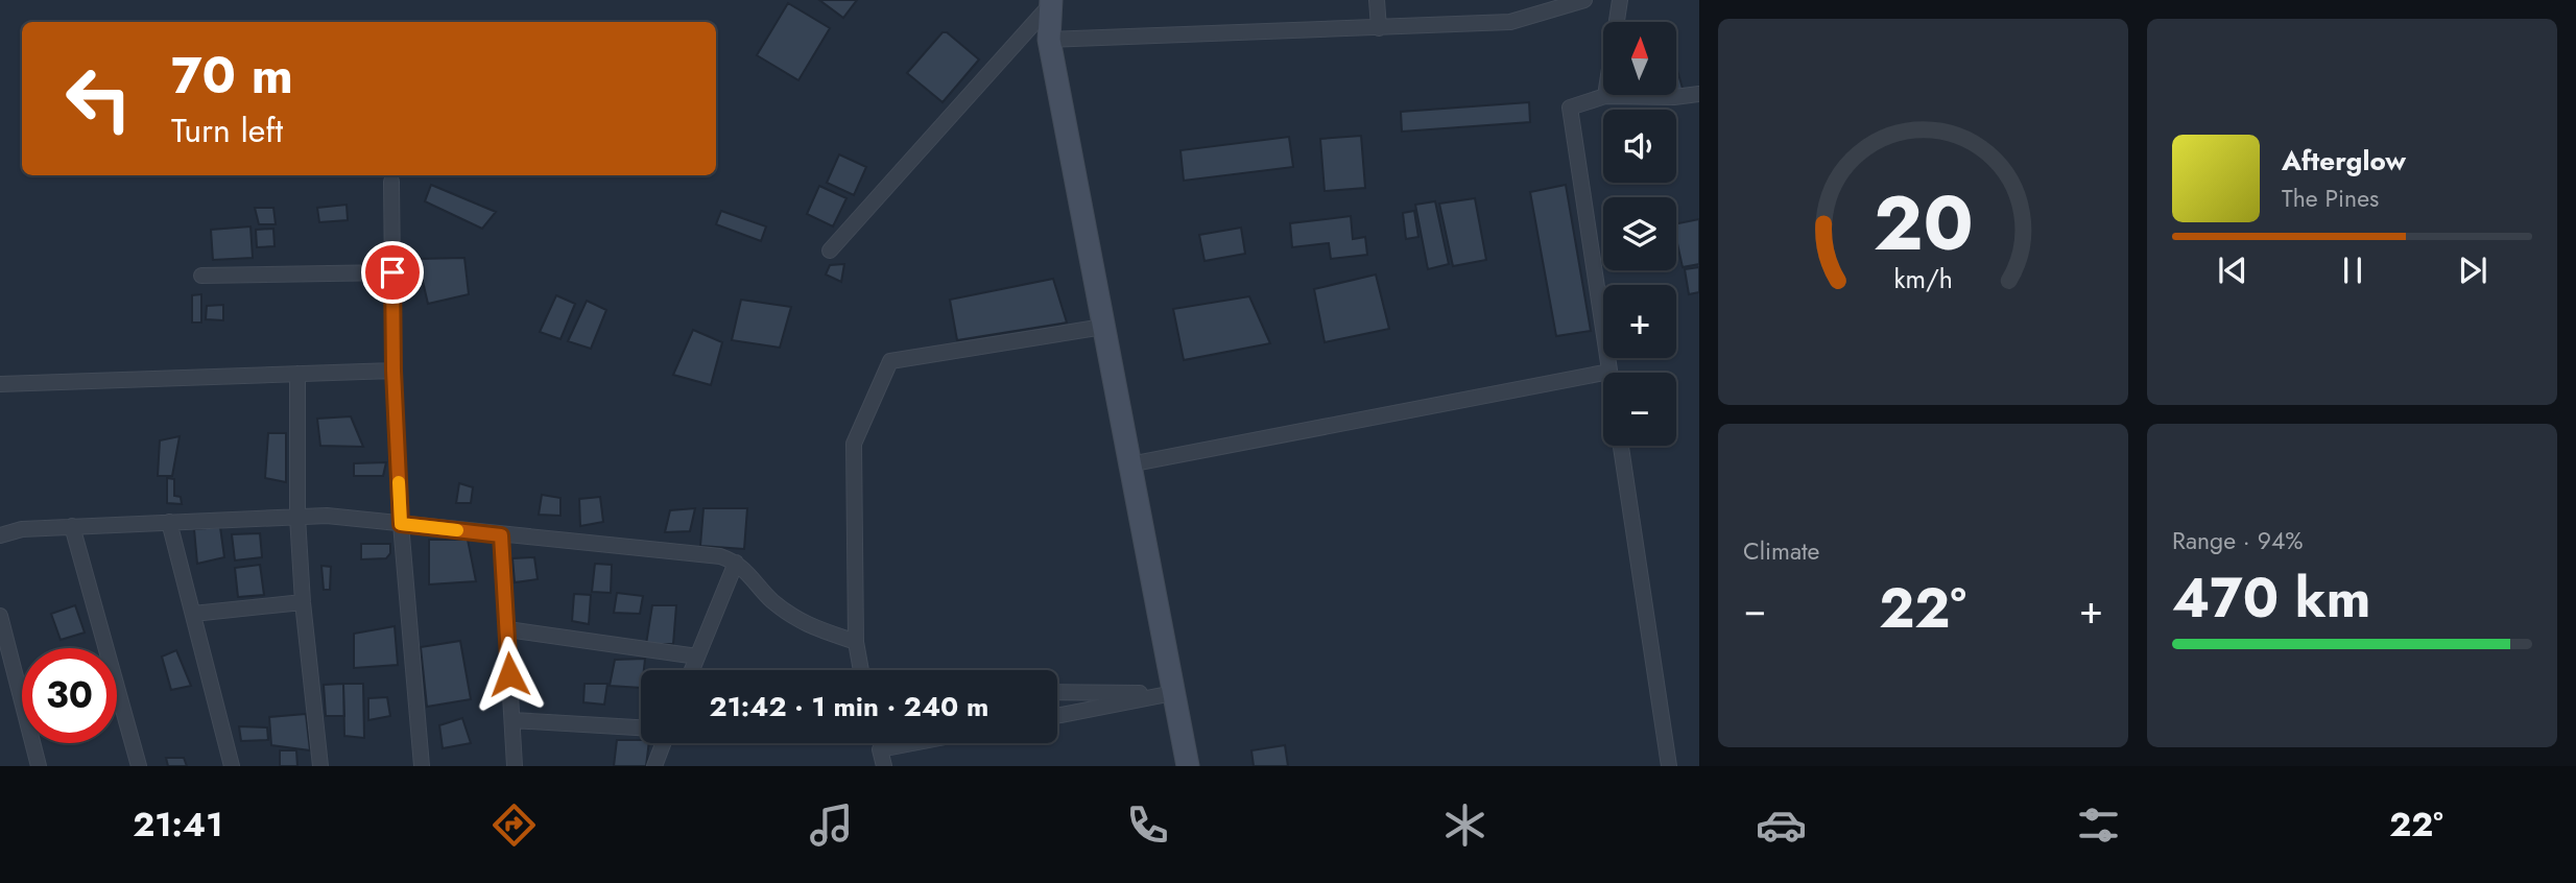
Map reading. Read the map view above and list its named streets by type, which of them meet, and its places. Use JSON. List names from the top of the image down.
{
  "north": "top",
  "page": {
    "map_buttons": ["+", "−"],
    "turn": ["70 m", "Turn left"],
    "song": ["Afterglow", "The Pines"],
    "tile": [
      "Climate",
      ["Range · 94%", "470 km"]
    ],
    "heat": ["−", "22°", "+"],
    "limit": "30",
    "trip": "21:42 · 1 min · 240 m",
    "tabs": ["21:41", "22°"],
    "gauge": ["20", "km/h"]
  }
}
